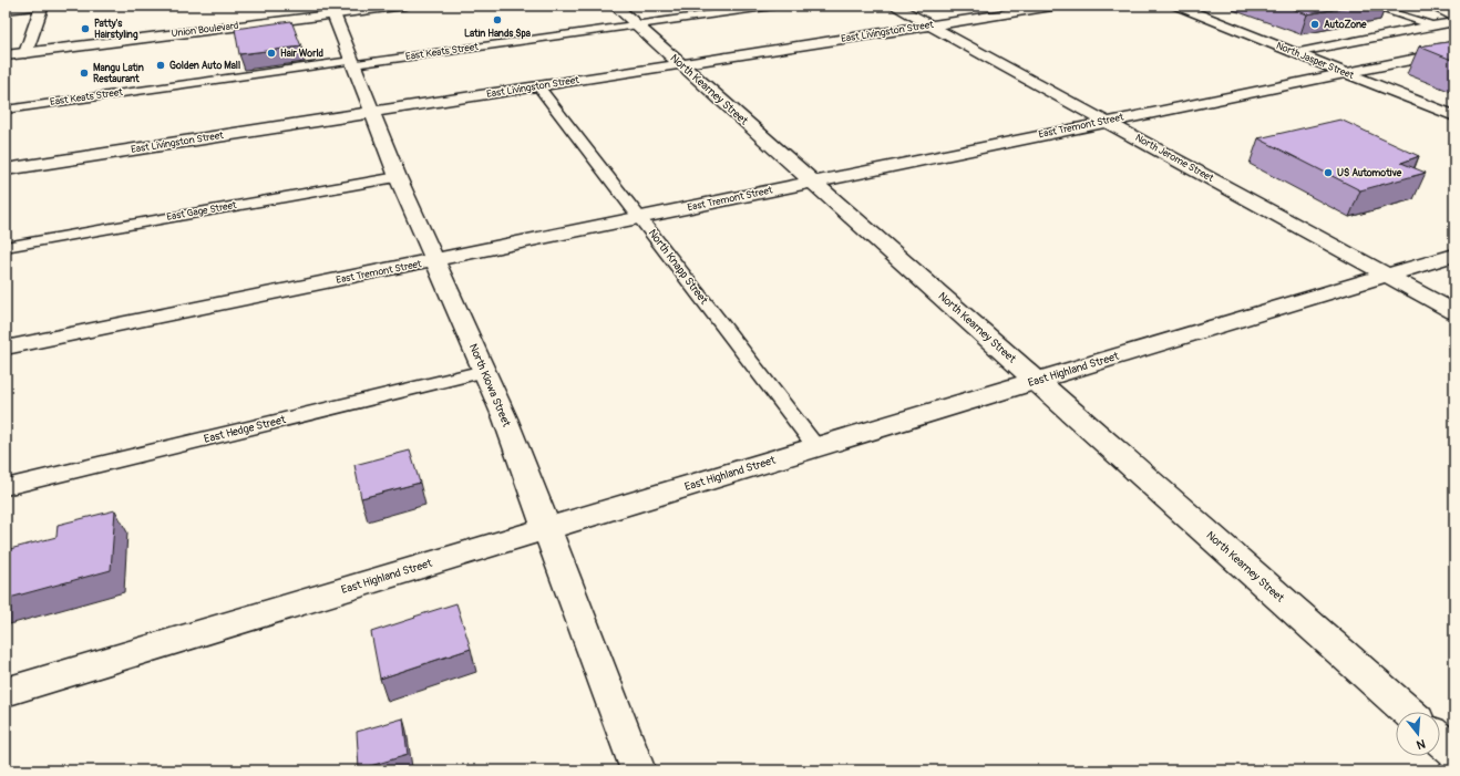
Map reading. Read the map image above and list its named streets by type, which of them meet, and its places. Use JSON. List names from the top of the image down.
{
  "streets": {
    "street": [
      "Union Boulevard",
      "East Livingston Street",
      "North Jasper Street",
      "North Kearney Street",
      "East Tremont Street",
      "North Jerome Street",
      "East Highland Street",
      "North Kiowa Street"
    ],
    "lane": [
      "East Keats Street",
      "East Gage Street",
      "North Knapp Street",
      "East Hedge Street"
    ]
  },
  "crossings": [
    ["Union Boulevard", "North Kiowa Street"],
    ["East Livingston Street", "North Kearney Street"],
    ["East Livingston Street", "North Jerome Street"],
    ["East Livingston Street", "North Knapp Street"],
    ["East Livingston Street", "North Kiowa Street"],
    ["East Keats Street", "North Kearney Street"],
    ["East Keats Street", "North Kiowa Street"],
    ["North Jasper Street", "East Tremont Street"],
    ["North Kearney Street", "East Tremont Street"],
    ["North Kearney Street", "East Highland Street"],
    ["East Tremont Street", "North Jerome Street"],
    ["East Tremont Street", "North Knapp Street"],
    ["East Tremont Street", "North Kiowa Street"],
    ["North Jerome Street", "East Highland Street"],
    ["East Gage Street", "North Kiowa Street"],
    ["North Knapp Street", "East Highland Street"],
    ["East Highland Street", "North Kiowa Street"],
    ["North Kiowa Street", "East Hedge Street"]
  ],
  "places": [
    "Latin Hands Spa",
    "AutoZone",
    "Patty's Hairstyling",
    "Hair World",
    "Golden Auto Mall",
    "Mangu Latin Restaurant",
    "US Automotive"
  ],
  "north": "bottom"
}
